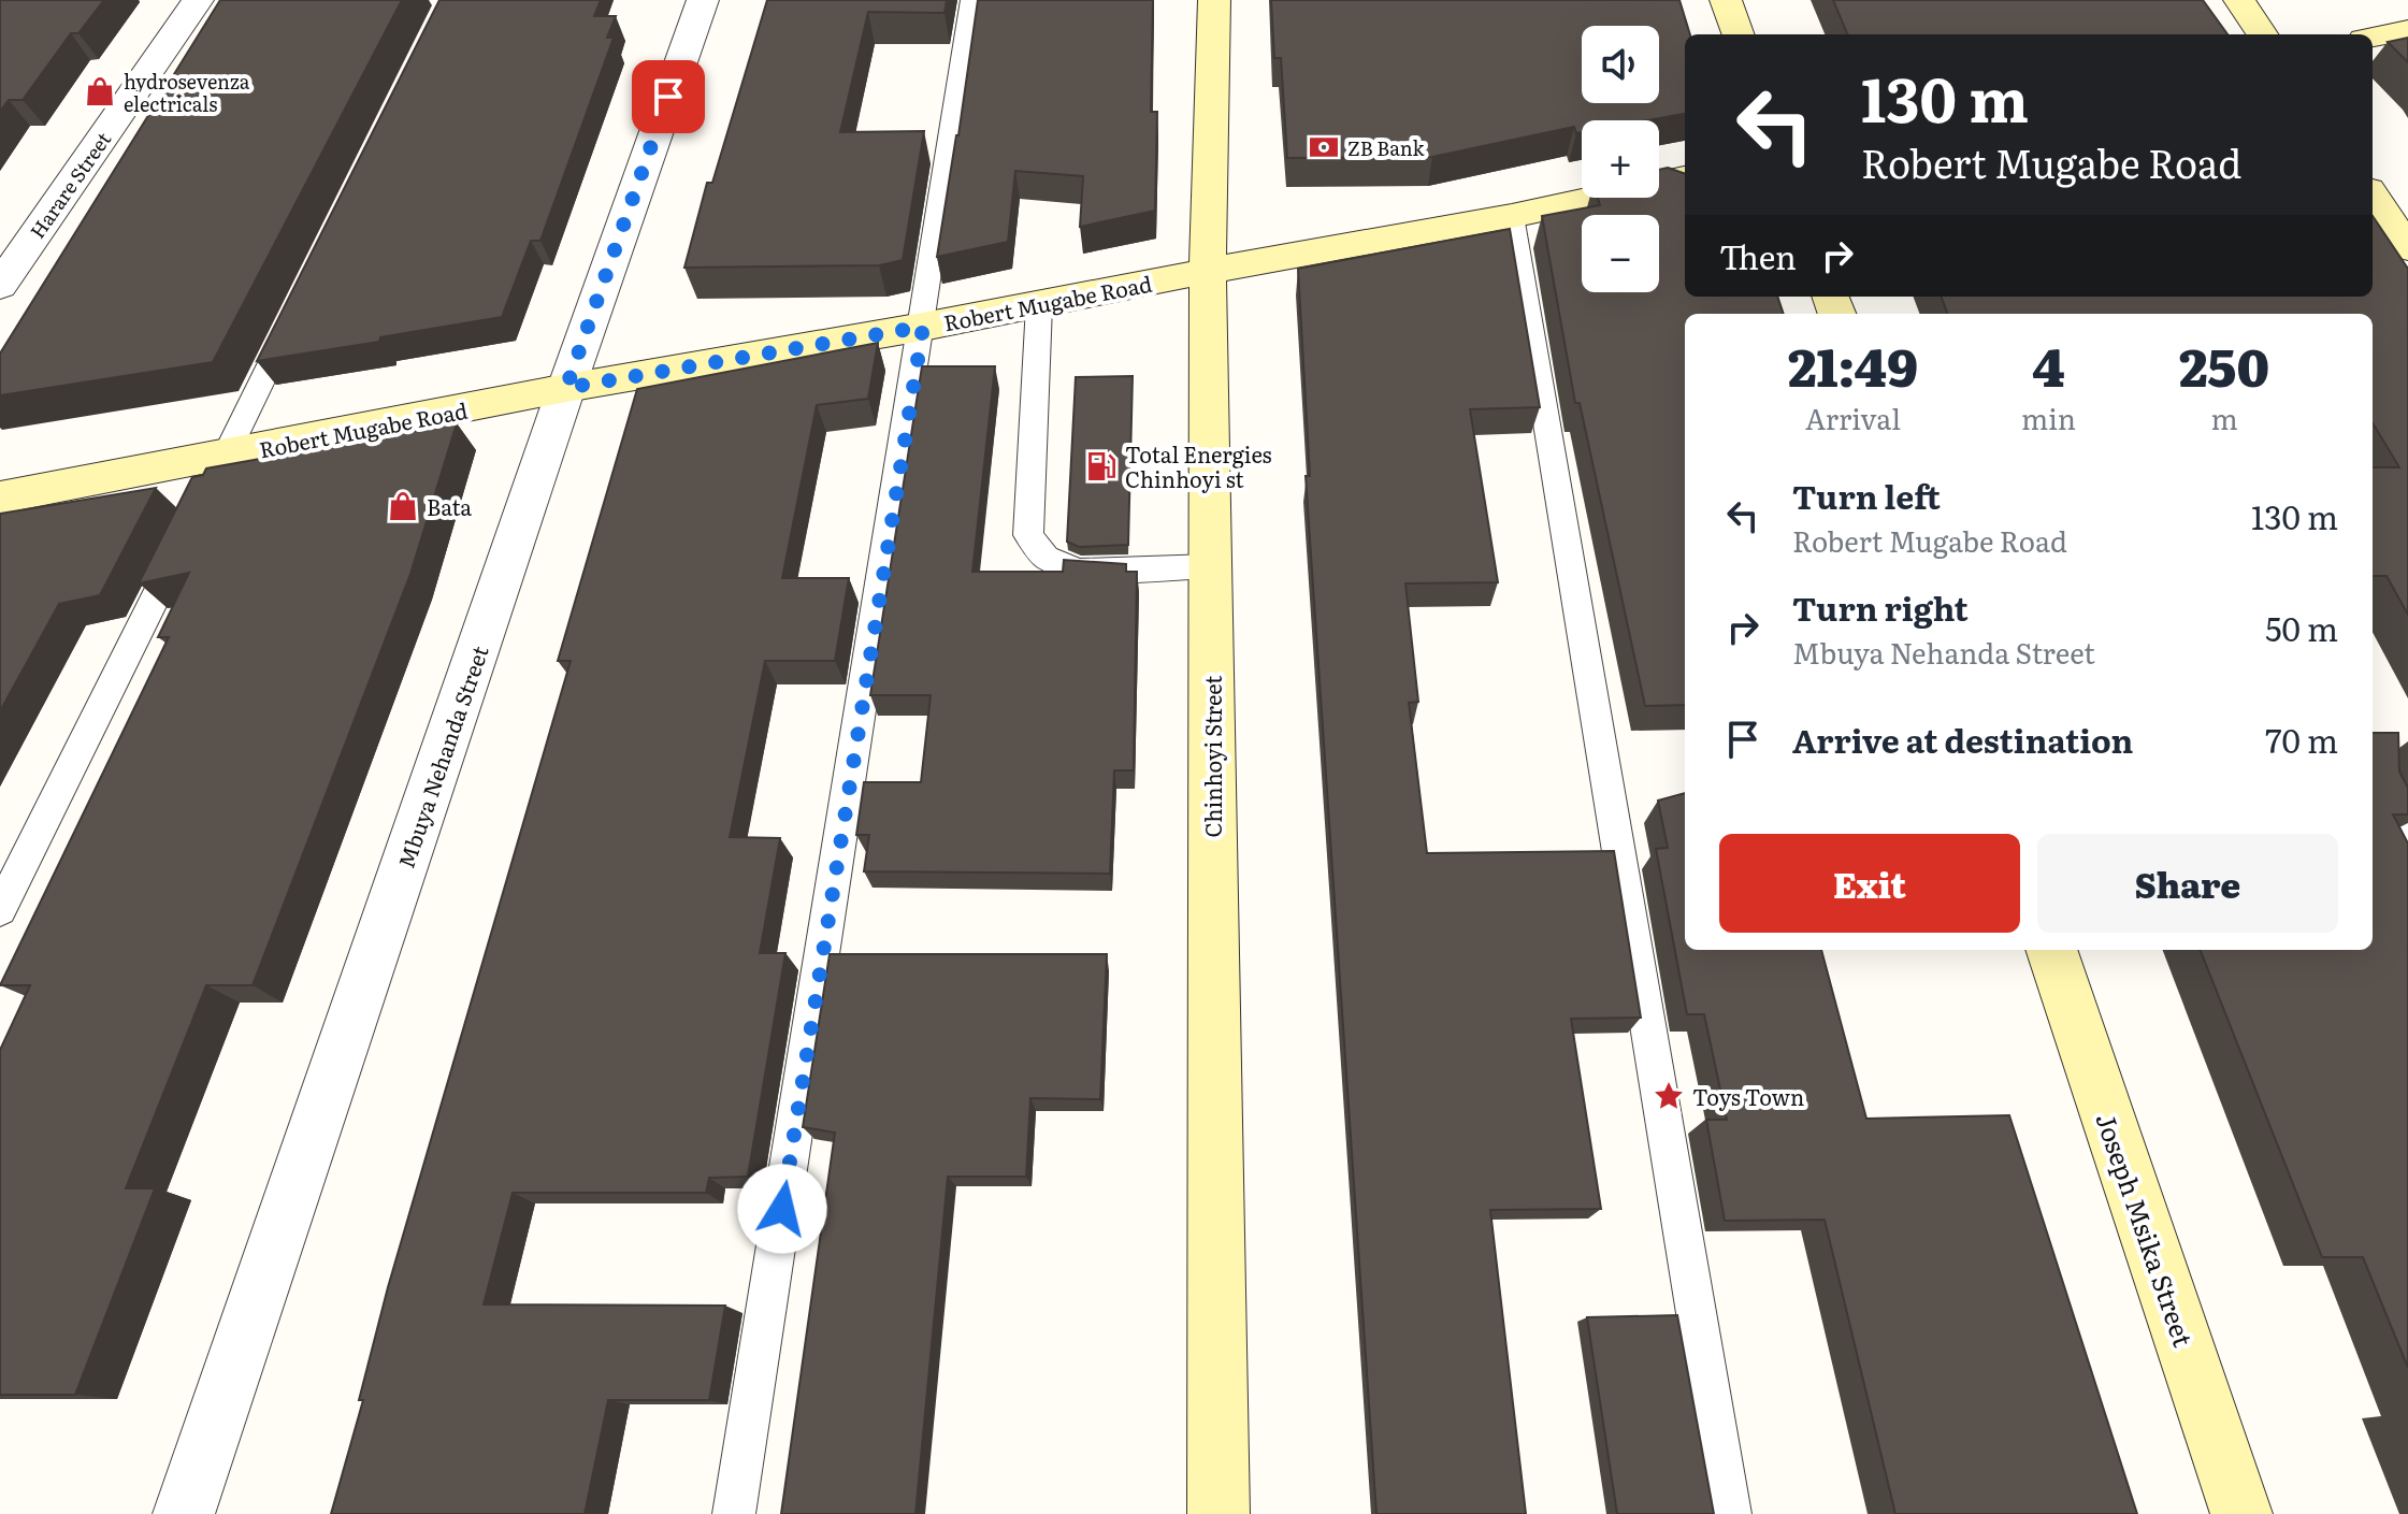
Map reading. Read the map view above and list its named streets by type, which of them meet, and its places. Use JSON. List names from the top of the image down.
{
  "streets": {
    "street": [
      "Harare Street",
      "Robert Mugabe Road",
      "Mbuya Nehanda Street",
      "Chinhoyi Street",
      "Joseph Msika Street"
    ]
  },
  "crossings": [
    ["Robert Mugabe Road", "Mbuya Nehanda Street"],
    ["Robert Mugabe Road", "Chinhoyi Street"]
  ],
  "places": {
    "shop": ["hydrosevenza electricals", "Bata"],
    "bank": ["ZB Bank"],
    "fuel station": ["Total Energies Chinhoyi st"],
    "place": ["Toys Town"]
  },
  "page": {
    "map_buttons": ["+", "−"],
    "turn": ["130 m", "Robert Mugabe Road"],
    "then": "Then",
    "eta": [
      "21:49",
      "Arrival",
      "4",
      "min",
      "250",
      "m"
    ],
    "list": [
      {
        "name": "Turn left",
        "note": "Robert Mugabe Road",
        "value": "130 m"
      },
      {
        "name": "Turn right",
        "note": "Mbuya Nehanda Street",
        "value": "50 m"
      },
      {
        "name": "Arrive at destination",
        "value": "70 m"
      }
    ],
    "buttons": ["Exit", "Share"]
  }
}
